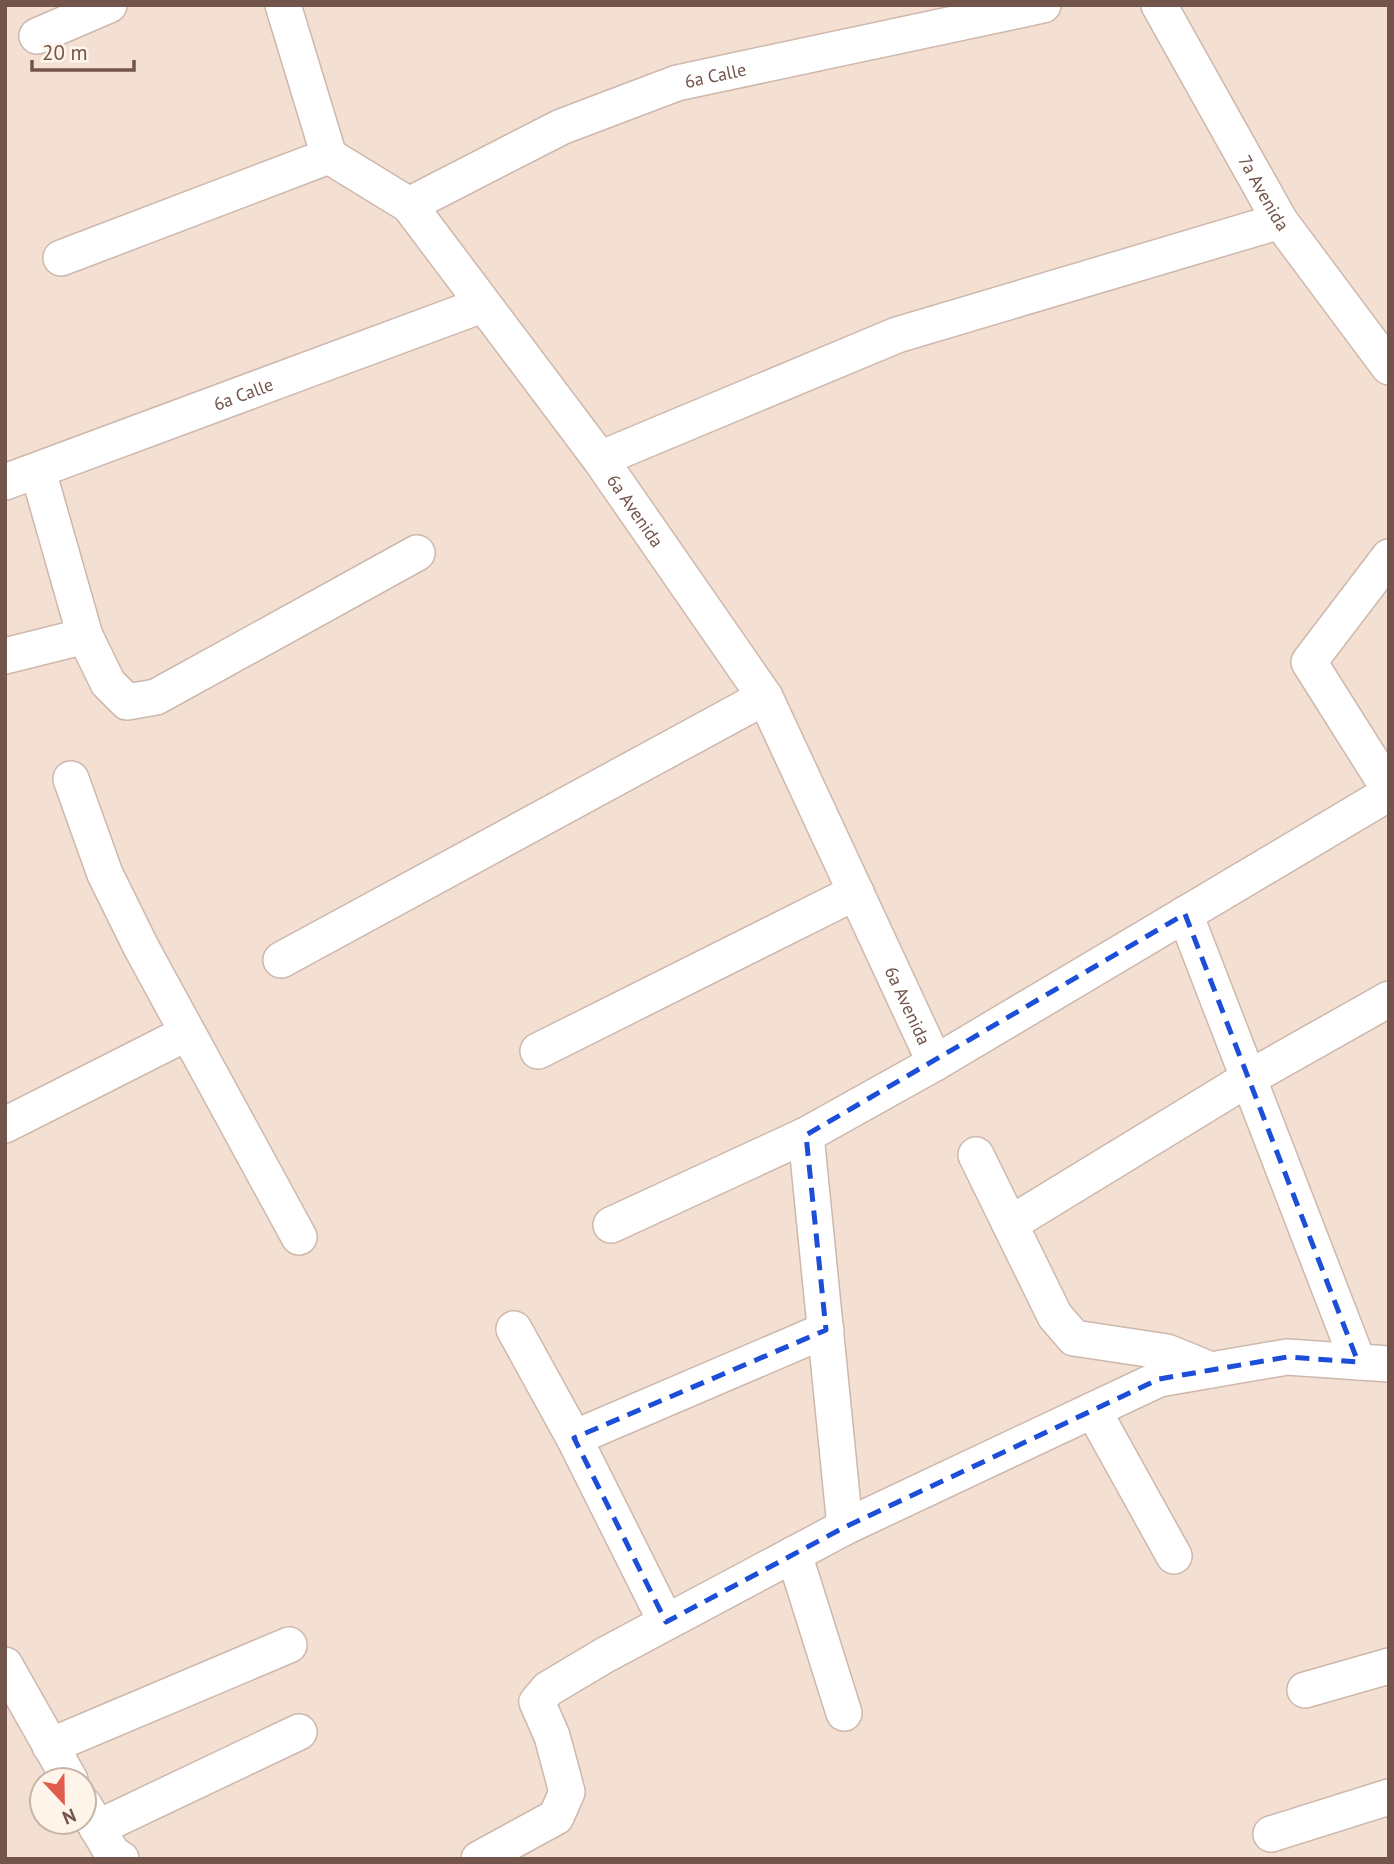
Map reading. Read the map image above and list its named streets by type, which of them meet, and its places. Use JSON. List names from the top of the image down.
{
  "streets": {
    "street": ["6a Calle", "7a Avenida", "6a Avenida"]
  },
  "crossings": [
    ["6a Calle", "6a Avenida"]
  ],
  "scale_bar": "20 m",
  "north": "bottom"
}
